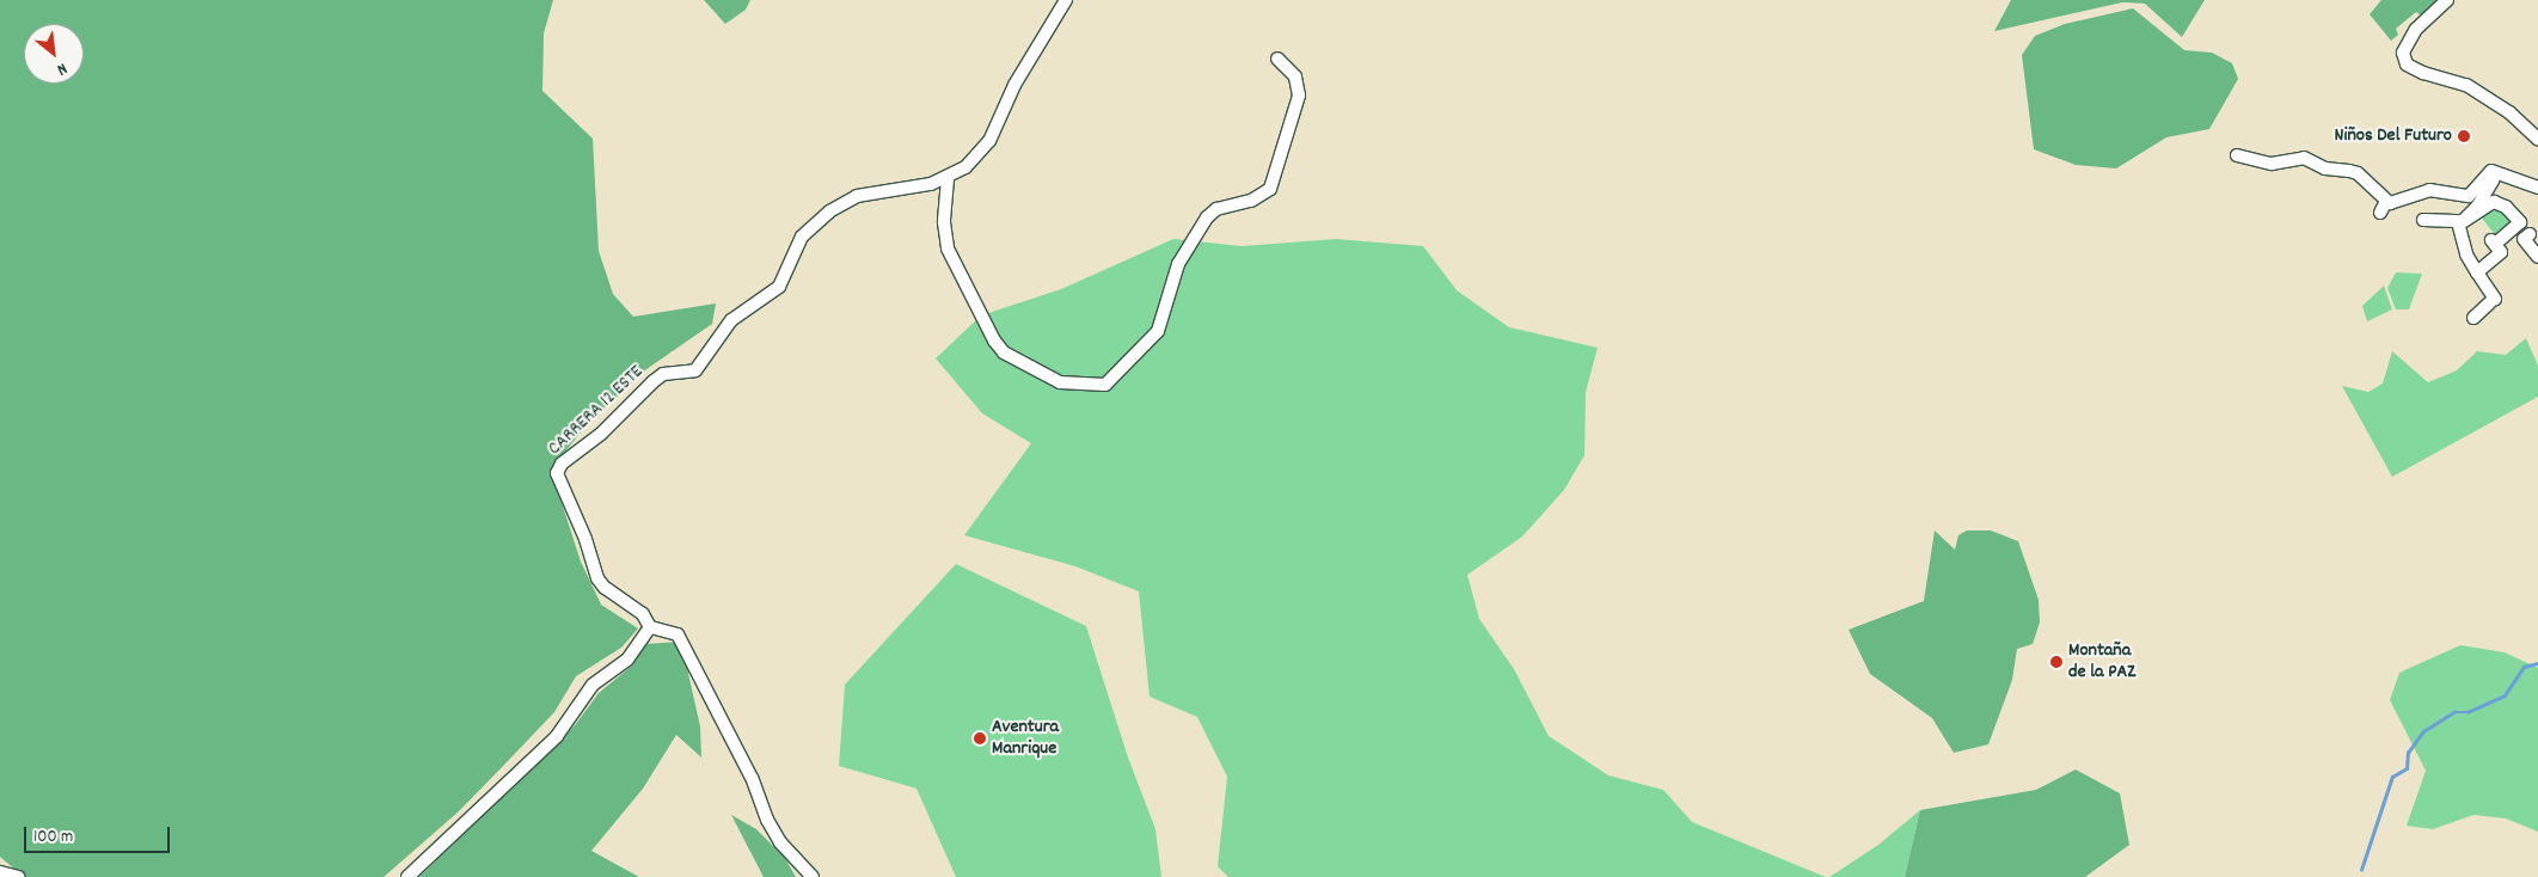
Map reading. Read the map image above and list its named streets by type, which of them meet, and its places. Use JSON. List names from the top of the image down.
{
  "streets": {
    "street": ["CARRERA 12 ESTE"]
  },
  "places": ["Niños Del Futuro", "Montaña de la PAZ", "Aventura Manrique"],
  "scale_bar": "100 m",
  "north": "bottom right"
}
